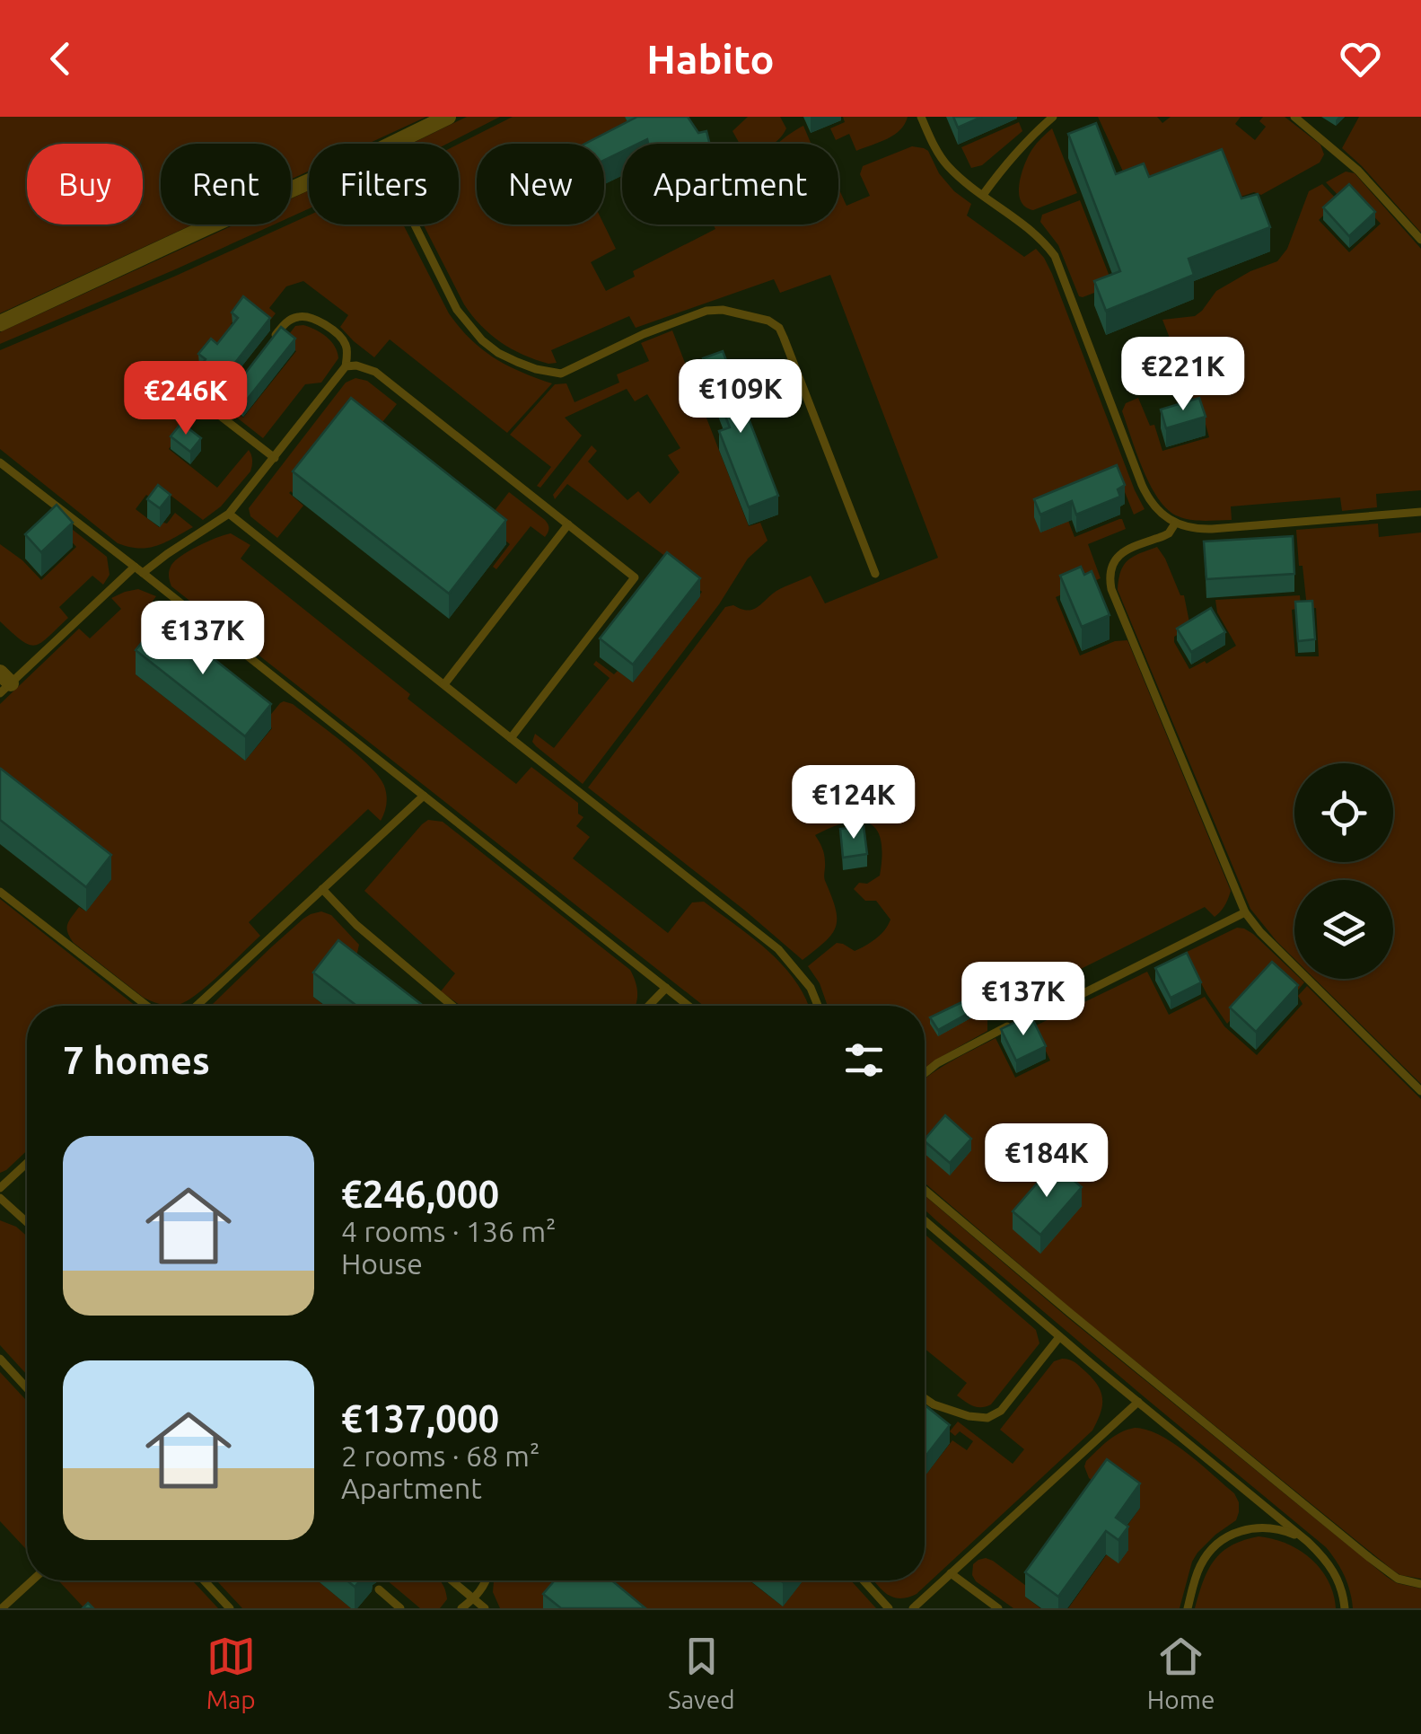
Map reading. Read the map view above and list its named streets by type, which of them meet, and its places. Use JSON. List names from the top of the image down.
{
  "page": {
    "header": "Habito",
    "chip": [
      "Buy",
      "Rent",
      "Filters",
      "New",
      "Apartment"
    ],
    "price": [
      "€221K",
      "€109K",
      "€246K",
      "€137K",
      "€124K",
      "€137K",
      "€184K"
    ],
    "heading": "7 homes",
    "list": [
      {
        "name": "€246,000",
        "note": "4 rooms · 136 m² · House"
      },
      {
        "name": "€137,000",
        "note": "2 rooms · 68 m² · Apartment"
      }
    ],
    "tabs": ["Map", "Saved", "Home"]
  }
}
